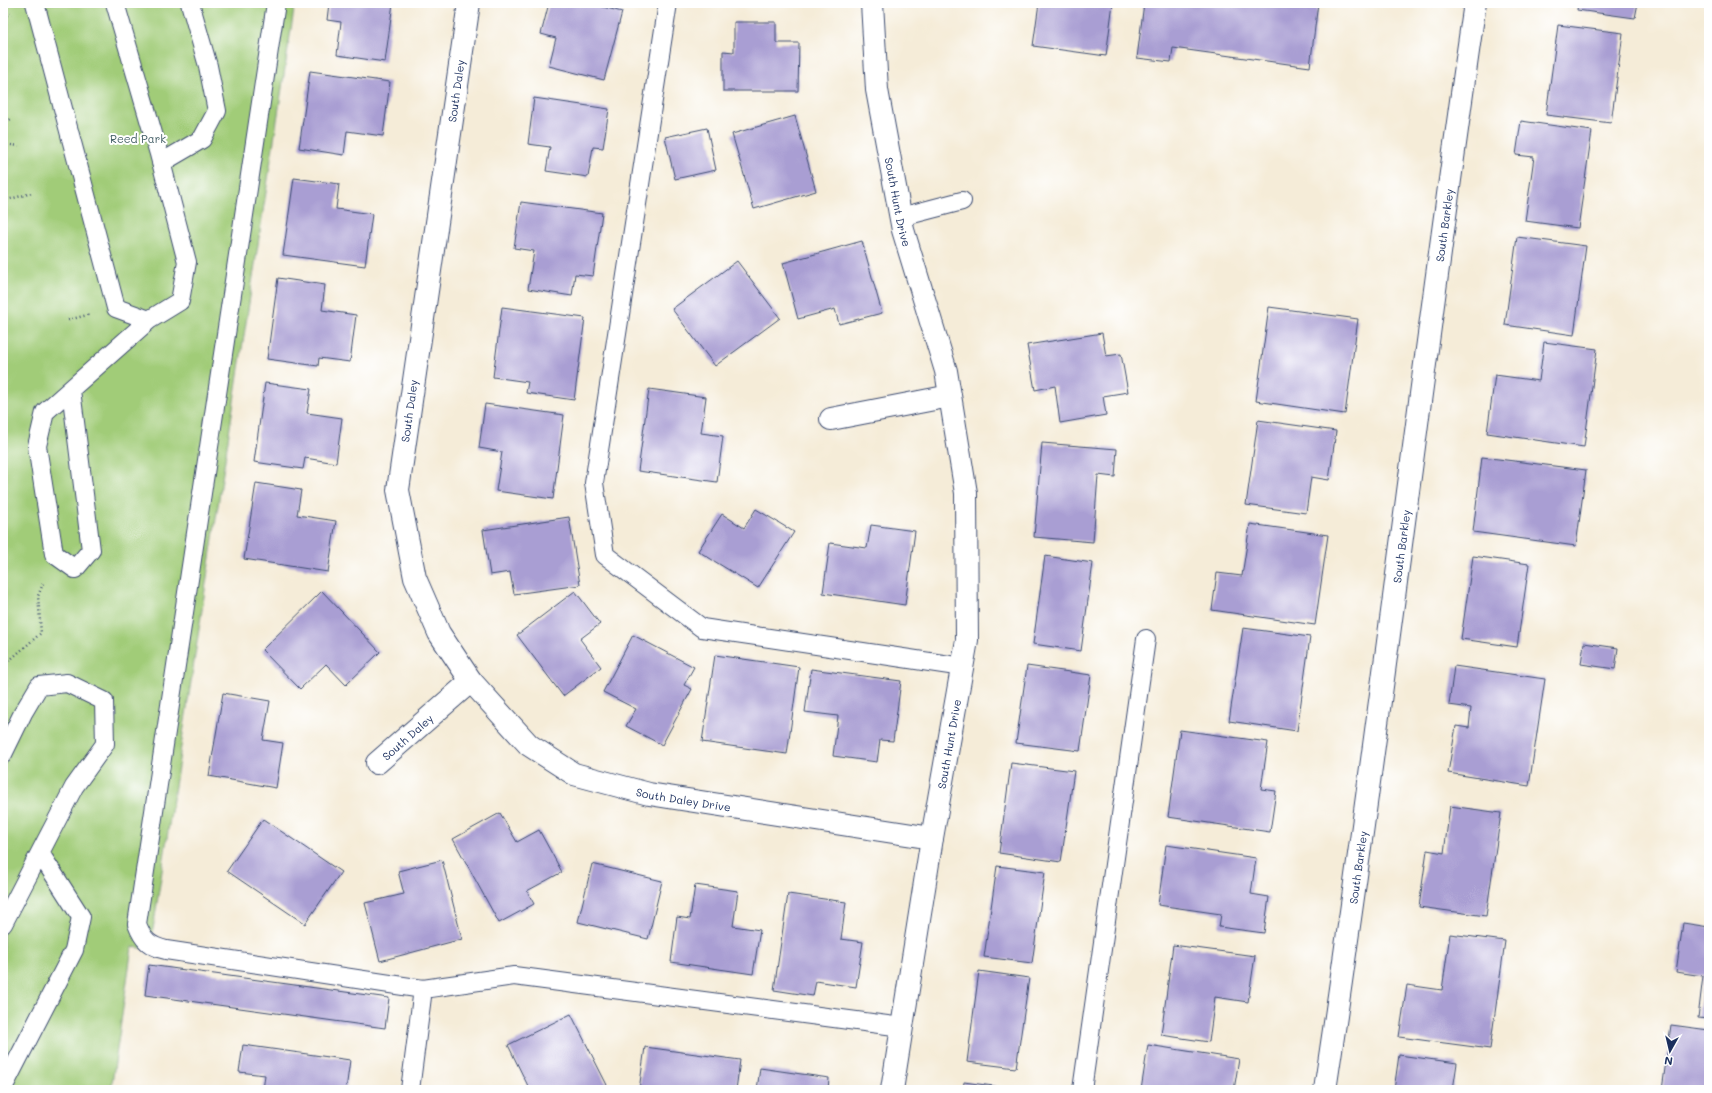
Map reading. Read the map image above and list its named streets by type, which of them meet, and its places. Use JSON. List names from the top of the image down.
{
  "streets": {
    "street": [
      "South Daley",
      "South Hunt Drive",
      "South Barkley",
      "South Daley Drive"
    ]
  },
  "crossings": [
    ["South Daley", "South Daley Drive"],
    ["South Hunt Drive", "South Daley Drive"]
  ],
  "parks": ["Reed Park"],
  "north": "bottom"
}
